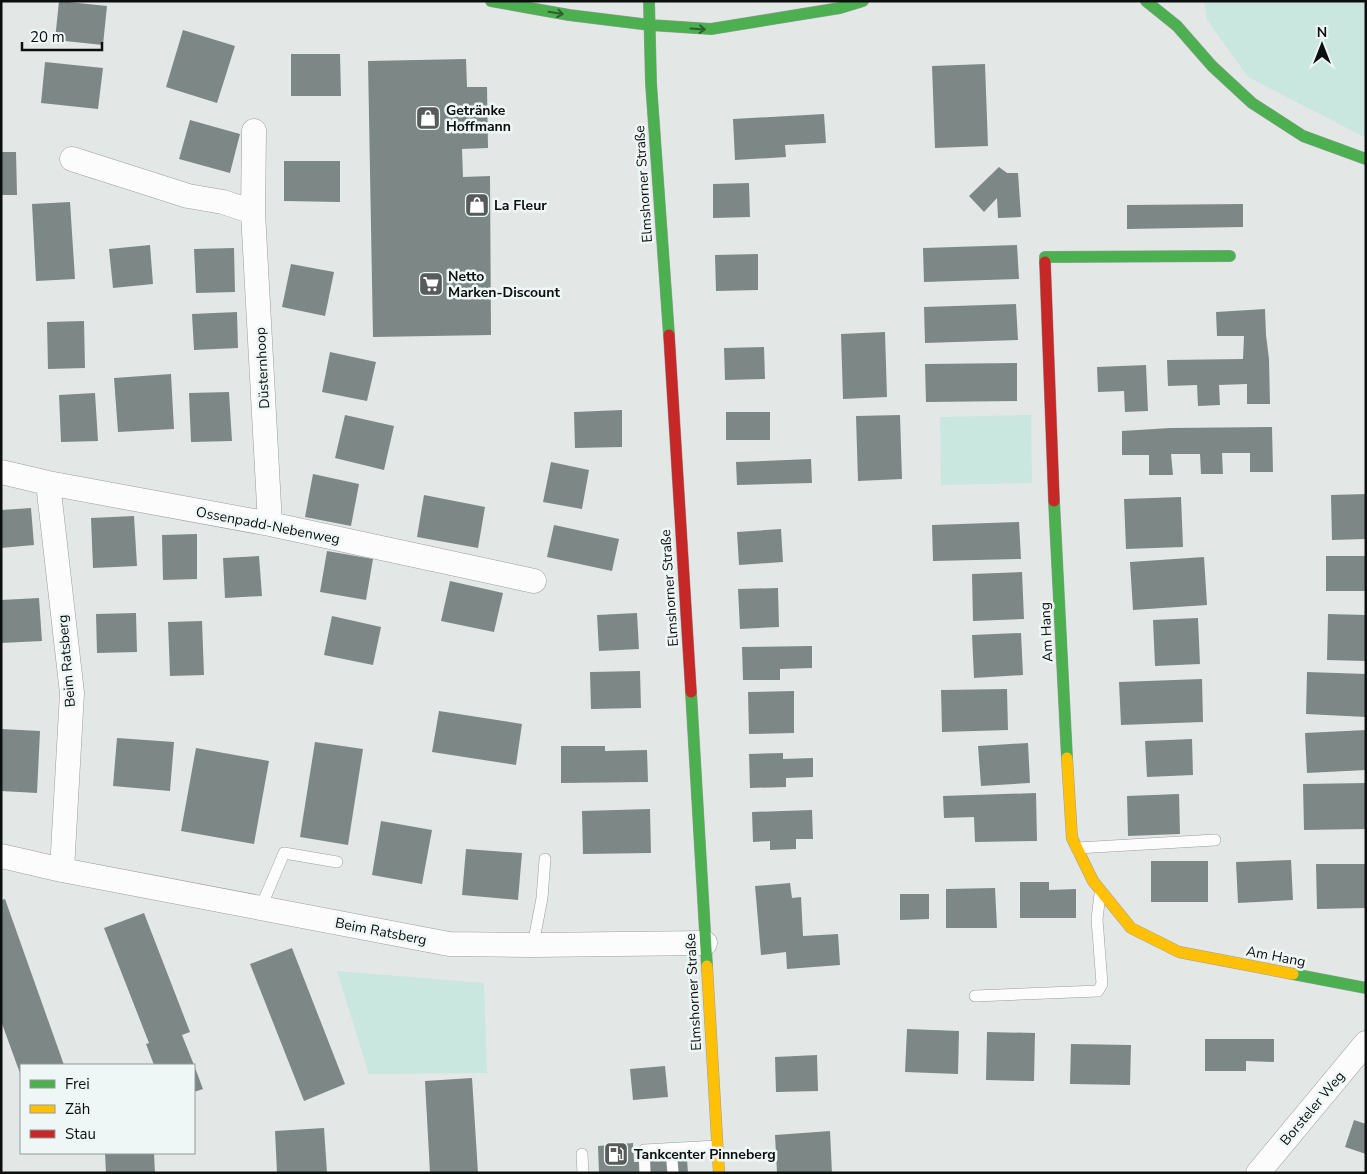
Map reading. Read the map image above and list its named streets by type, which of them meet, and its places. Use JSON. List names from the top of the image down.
{
  "streets": {
    "main road": ["Elmshorner Straße", "Am Hang"],
    "street": [
      "Düsternhoop",
      "Ossenpadd-Nebenweg",
      "Beim Ratsberg",
      "Borsteler Weg"
    ]
  },
  "crossings": [
    ["Elmshorner Straße", "Beim Ratsberg"],
    ["Düsternhoop", "Ossenpadd-Nebenweg"],
    ["Ossenpadd-Nebenweg", "Beim Ratsberg"]
  ],
  "places": {
    "shop": ["Getränke Hoffmann", "La Fleur"],
    "supermarket": ["Netto Marken-Discount"],
    "fuel station": ["Tankcenter Pinneberg"]
  },
  "legend": ["Frei", "Zäh", "Stau"],
  "scale_bar": "20 m",
  "north": "top"
}
